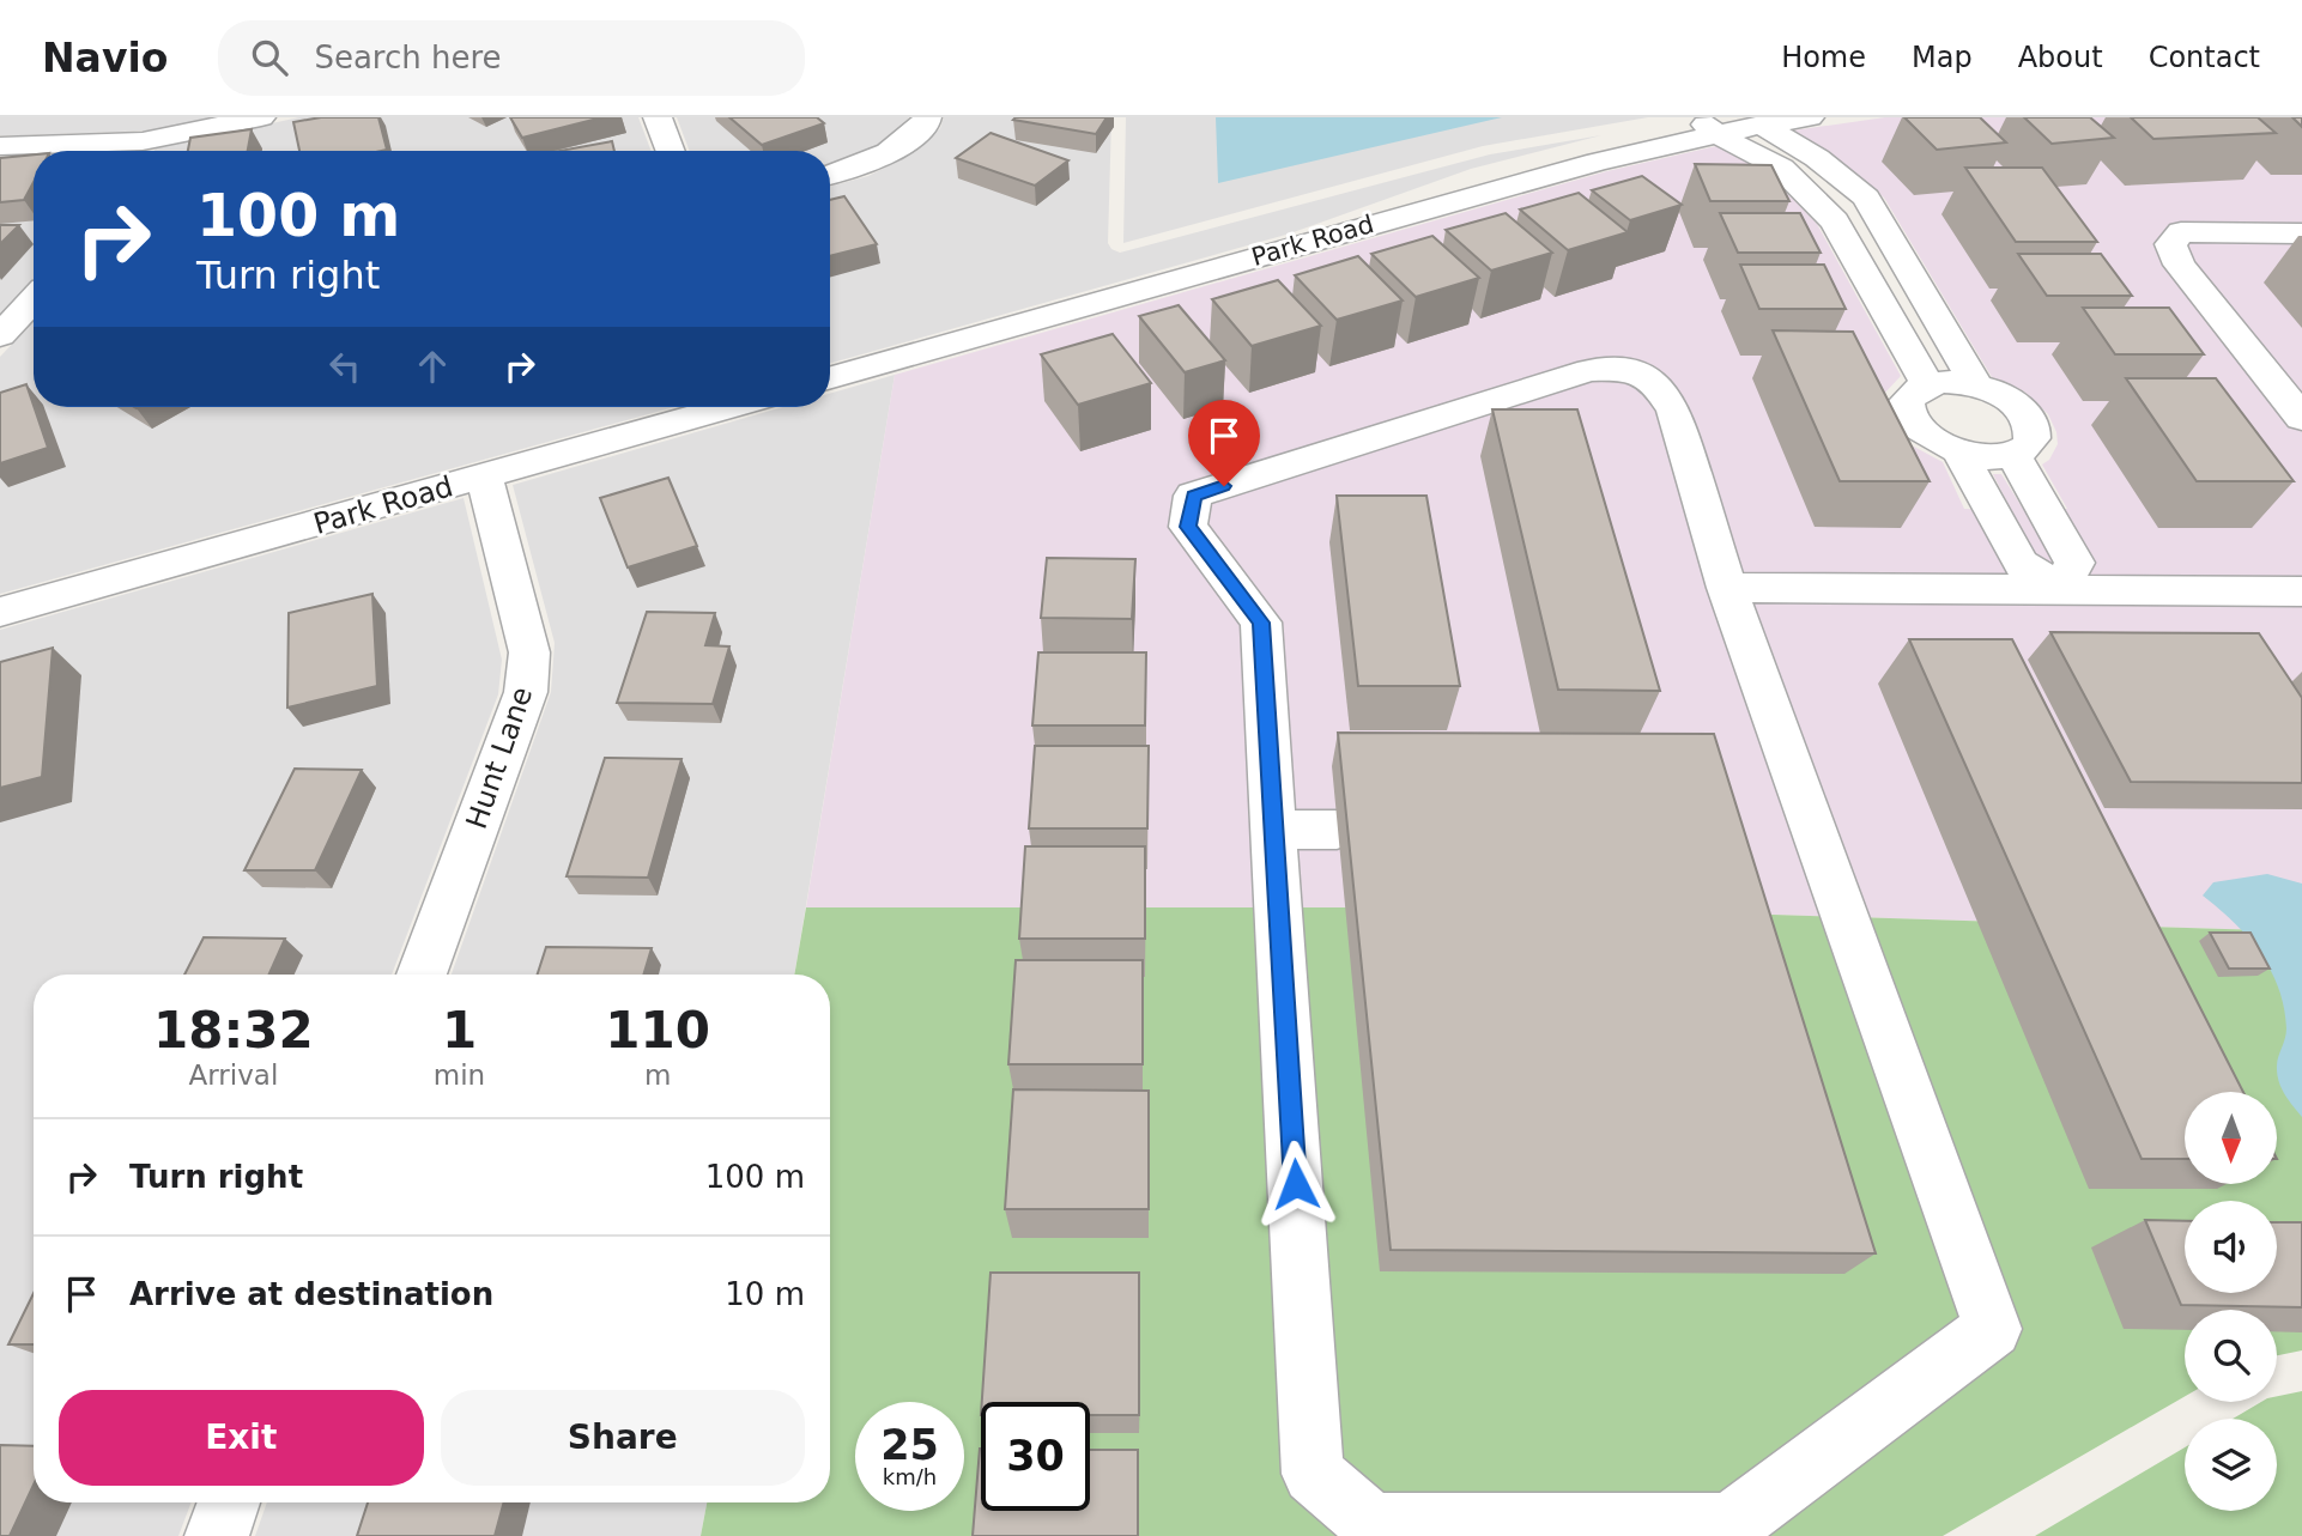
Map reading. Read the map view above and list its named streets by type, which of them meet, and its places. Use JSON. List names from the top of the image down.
{
  "streets": {
    "street": ["Park Road", "Hunt Lane"]
  },
  "crossings": [
    ["Park Road", "Hunt Lane"]
  ],
  "north": "bottom",
  "page": {
    "header": "Navio",
    "search": "Search here",
    "nav": [
      "Home",
      "Map",
      "About",
      "Contact"
    ],
    "turn": ["100 m", "Turn right"],
    "eta": [
      "18:32",
      "Arrival",
      "1",
      "min",
      "110",
      "m"
    ],
    "list": [
      {
        "name": "Turn right",
        "value": "100 m"
      },
      {
        "name": "Arrive at destination",
        "value": "10 m"
      }
    ],
    "buttons": ["Exit", "Share"],
    "speed": "25 km/h",
    "limit": "30"
  }
}
